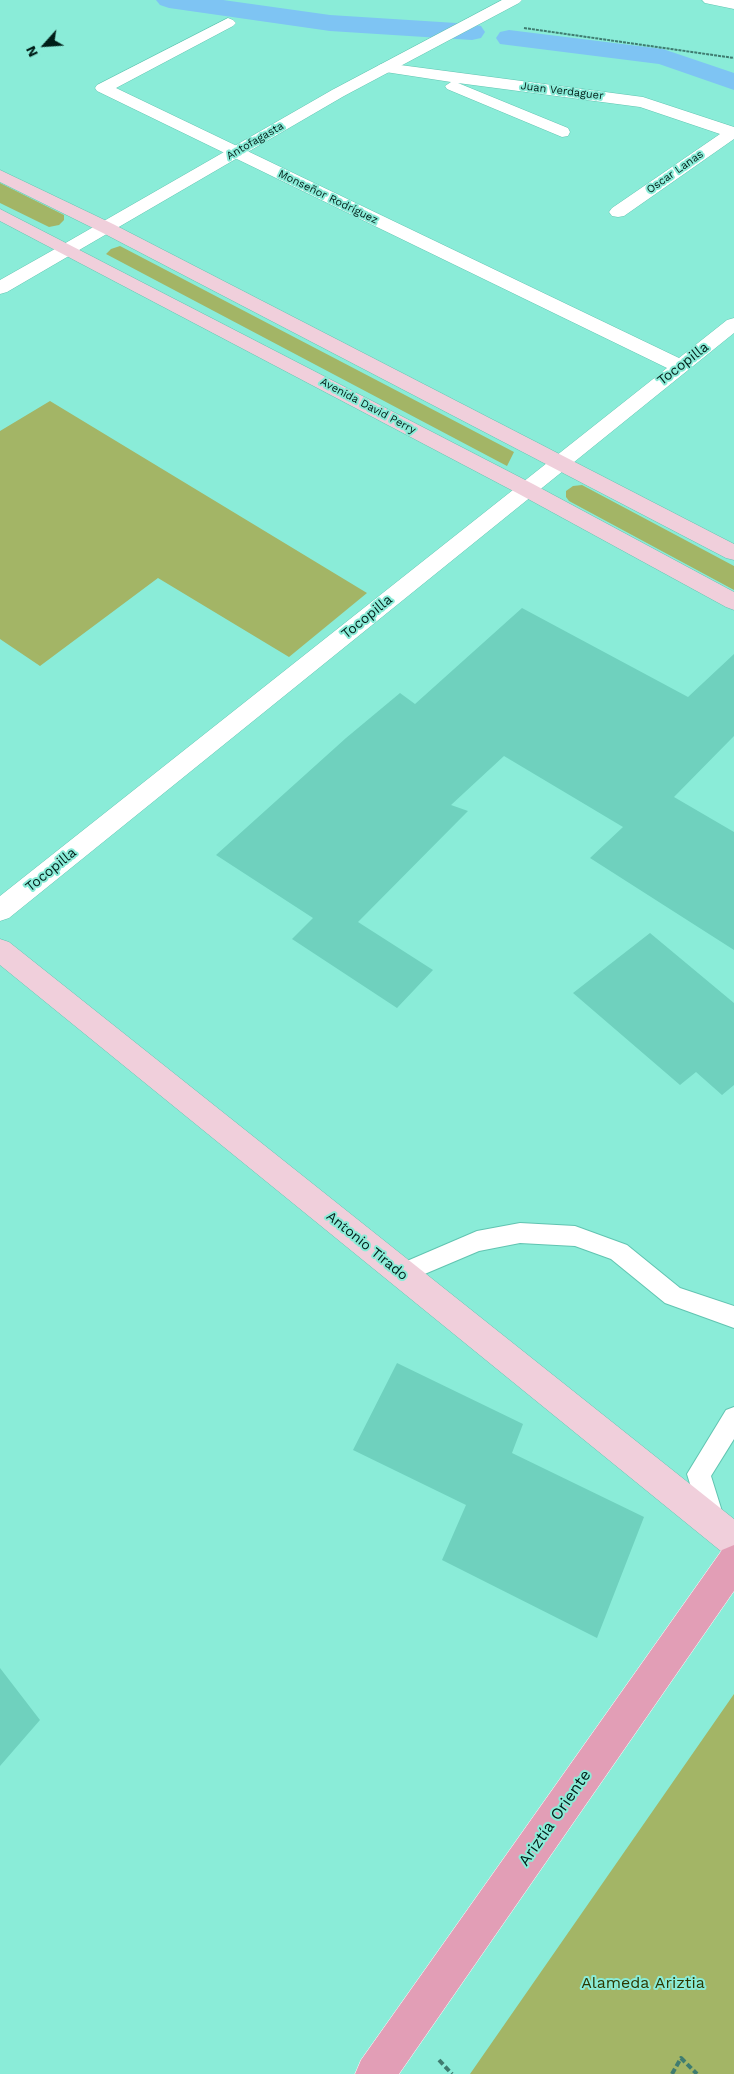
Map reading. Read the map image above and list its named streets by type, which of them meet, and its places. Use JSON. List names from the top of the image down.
{
  "streets": {
    "main road": ["Avenida David Perry", "Antonio Tirado", "Ariztía Oriente"],
    "street": [
      "Juan Verdaguer",
      "Antofagasta",
      "Oscar Lanas",
      "Monseñor Rodríguez",
      "Tocopilla"
    ]
  },
  "crossings": [
    ["Juan Verdaguer", "Antofagasta"],
    ["Juan Verdaguer", "Oscar Lanas"],
    ["Antofagasta", "Monseñor Rodríguez"],
    ["Antofagasta", "Avenida David Perry"],
    ["Monseñor Rodríguez", "Tocopilla"],
    ["Tocopilla", "Avenida David Perry"]
  ],
  "parks": ["Alameda Ariztia"],
  "north": "bottom left"
}
